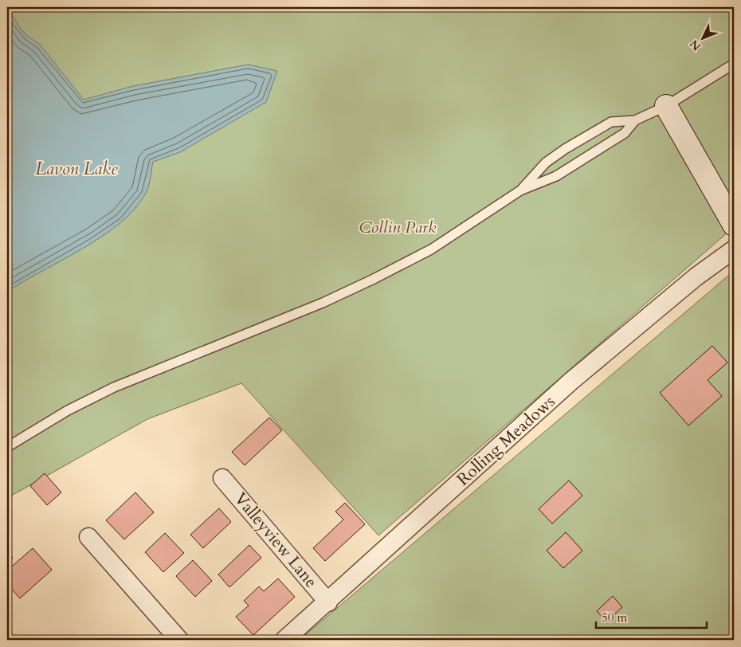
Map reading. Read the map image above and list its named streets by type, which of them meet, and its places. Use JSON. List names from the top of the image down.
{
  "streets": {
    "street": ["Rolling Meadows", "Valleyview Lane"]
  },
  "crossings": [
    ["Rolling Meadows", "Valleyview Lane"]
  ],
  "water": ["Lavon Lake"],
  "parks": ["Collin Park"],
  "scale_bar": "50 m",
  "north": "bottom left"
}
